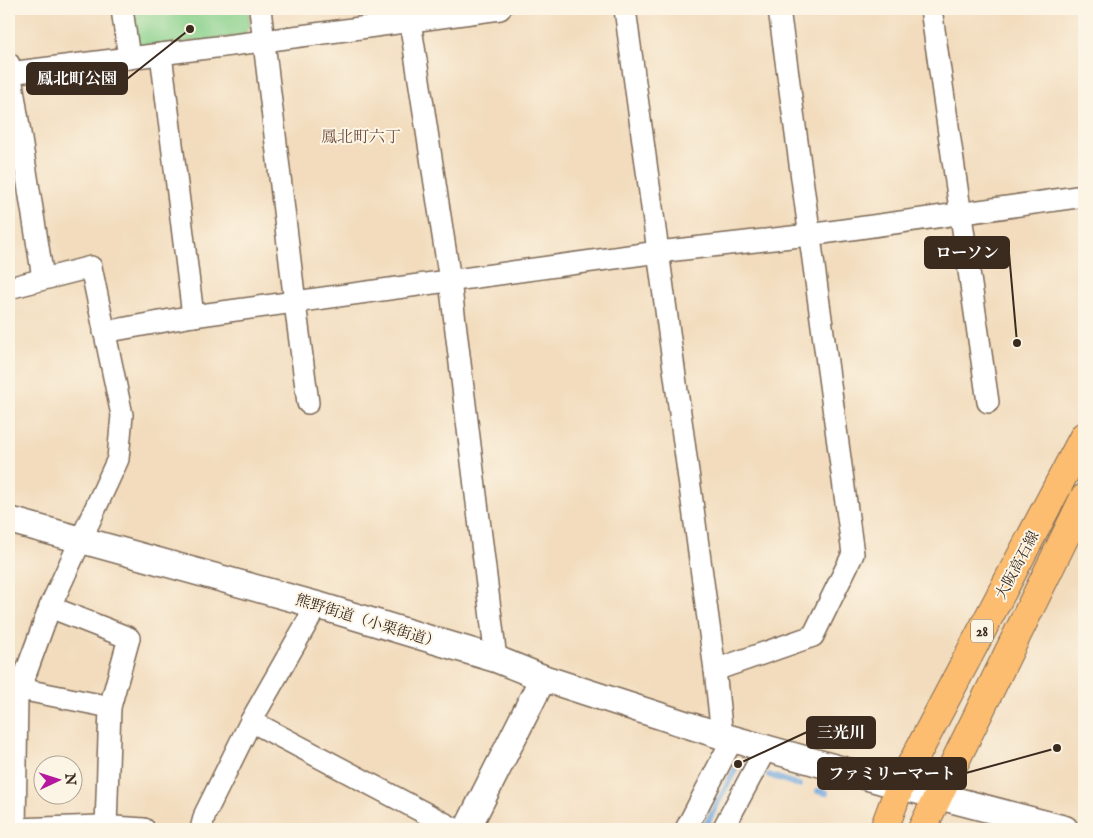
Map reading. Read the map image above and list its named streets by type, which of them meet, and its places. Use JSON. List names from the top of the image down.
{
  "streets": {
    "main road": ["大阪高石線", "28"],
    "street": ["熊野街道（小栗街道）"]
  },
  "crossings": [
    ["大阪高石線", "熊野街道（小栗街道）"]
  ],
  "districts": ["鳳北町六丁"],
  "places": [
    "鳳北町公園",
    "ローソン",
    "ファミリーマート",
    "三光川"
  ],
  "north": "right"
}
